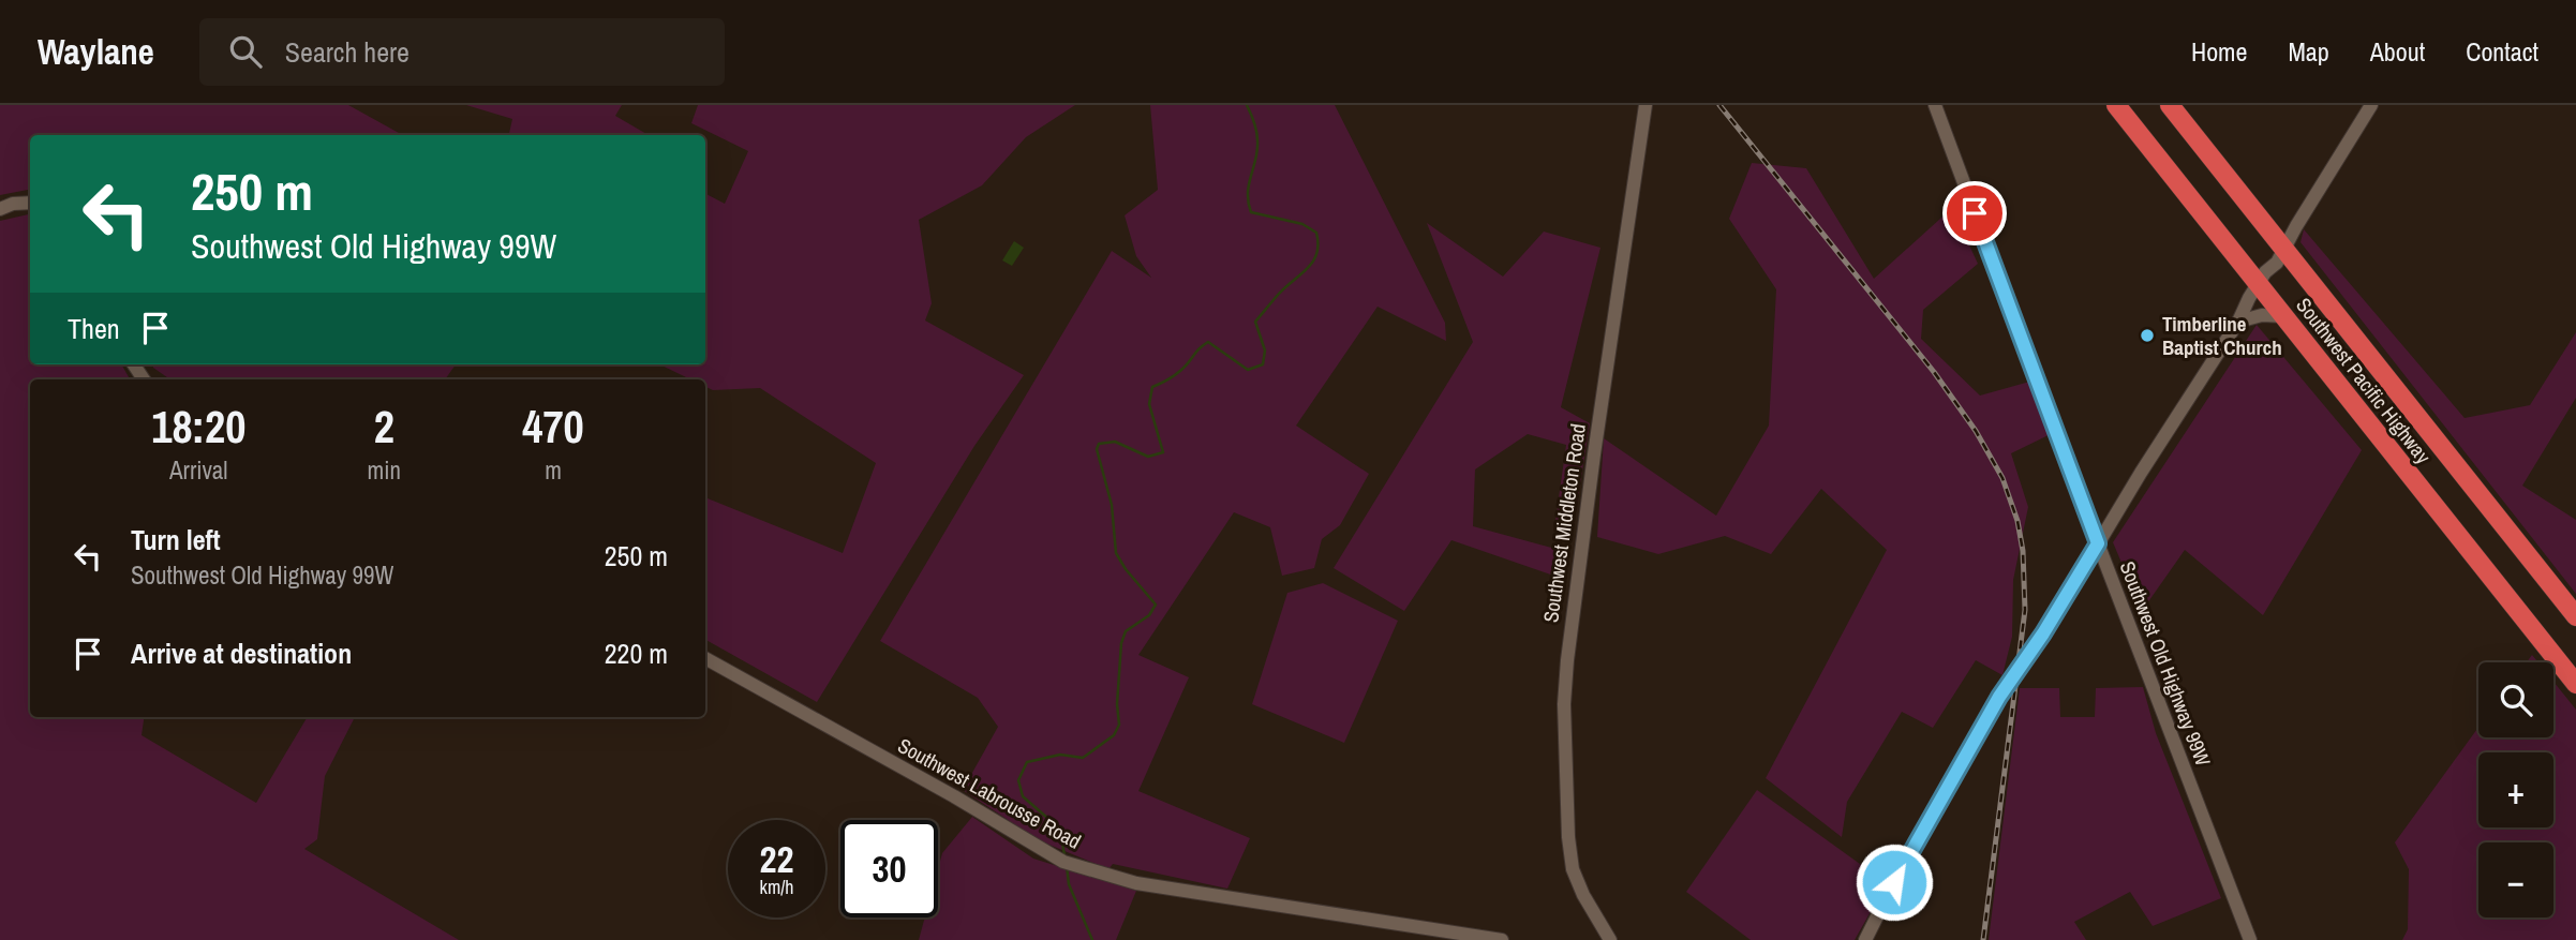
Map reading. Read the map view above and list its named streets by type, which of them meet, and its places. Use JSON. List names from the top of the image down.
{
  "streets": {
    "highway": ["Southwest Pacific Highway"],
    "street": ["Southwest Middleton Road", "Southwest Old Highway 99W", "Southwest Labrousse Road"]
  },
  "places": ["Timberline Baptist Church"],
  "page": {
    "header": "Waylane",
    "search": "Search here",
    "nav": [
      "Home",
      "Map",
      "About",
      "Contact"
    ],
    "turn": ["250 m", "Southwest Old Highway 99W"],
    "then": "Then",
    "eta": [
      "18:20",
      "Arrival",
      "2",
      "min",
      "470",
      "m"
    ],
    "list": [
      {
        "name": "Turn left",
        "note": "Southwest Old Highway 99W",
        "value": "250 m"
      },
      {
        "name": "Arrive at destination",
        "value": "220 m"
      }
    ],
    "map_buttons": ["+", "−"],
    "speed": "22 km/h",
    "limit": "30"
  }
}
